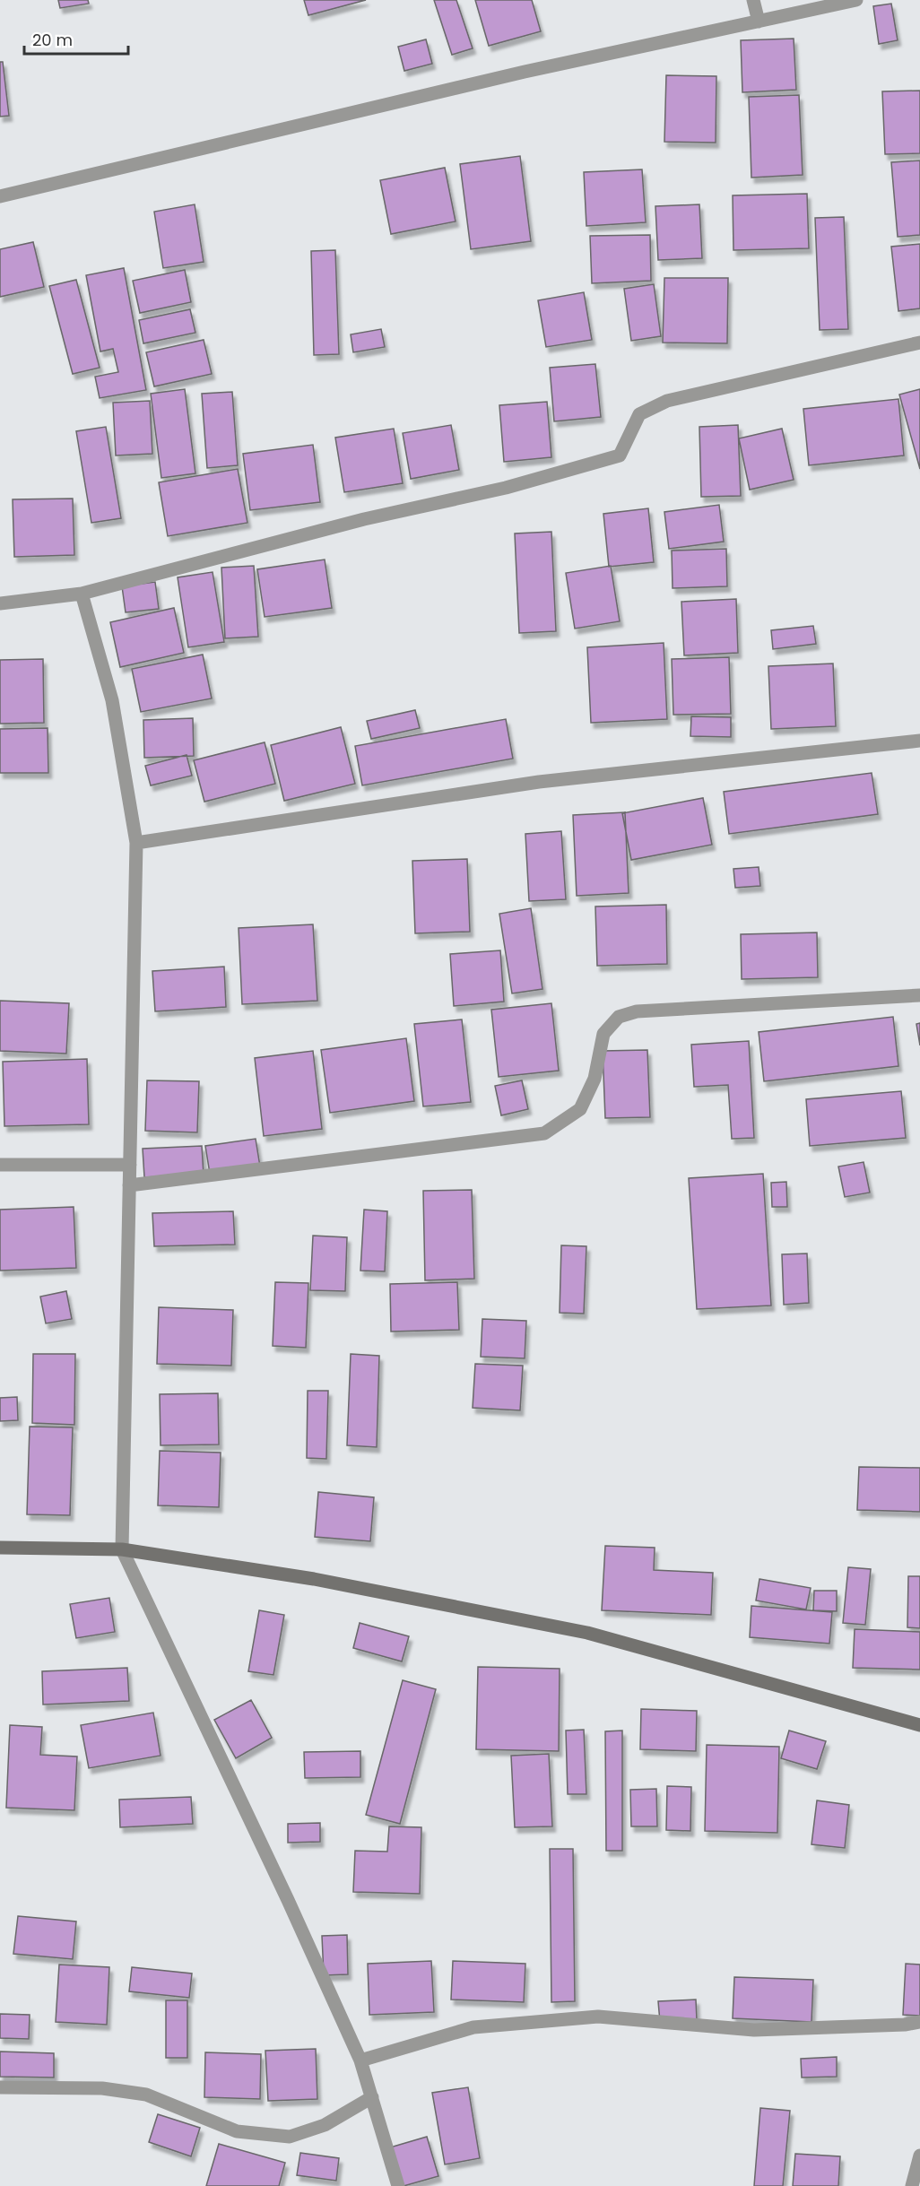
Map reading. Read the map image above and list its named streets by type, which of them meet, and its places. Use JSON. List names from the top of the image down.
{
  "scale_bar": "20 m"
}
